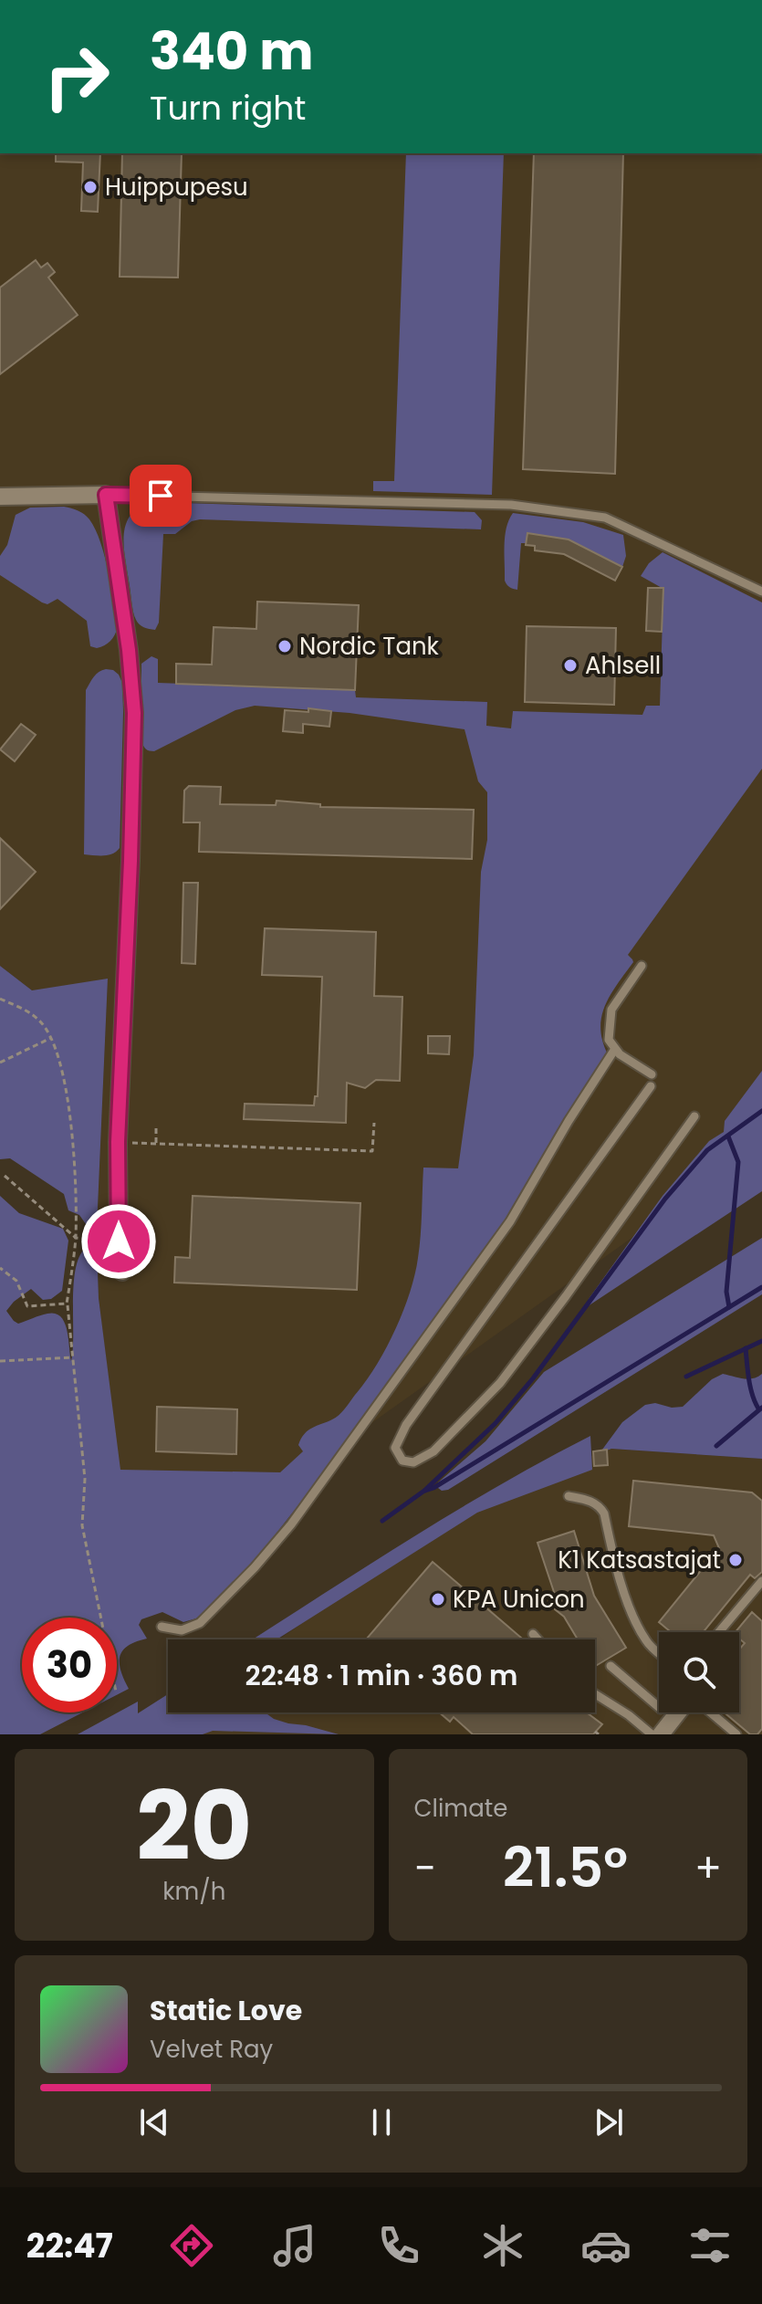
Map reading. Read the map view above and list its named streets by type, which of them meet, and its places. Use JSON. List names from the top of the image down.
{
  "places": [
    "Huippupesu",
    "Nordic Tank",
    "Ahlsell",
    "K1 Katsastajat",
    "KPA Unicon"
  ],
  "page": {
    "turn": ["340 m", "Turn right"],
    "limit": "30",
    "trip": "22:48 · 1 min · 360 m",
    "tile": [
      ["20", "km/h"],
      "Climate"
    ],
    "heat": ["−", "21.5°", "+"],
    "song": ["Static Love", "Velvet Ray"],
    "tabs": "22:47"
  }
}
